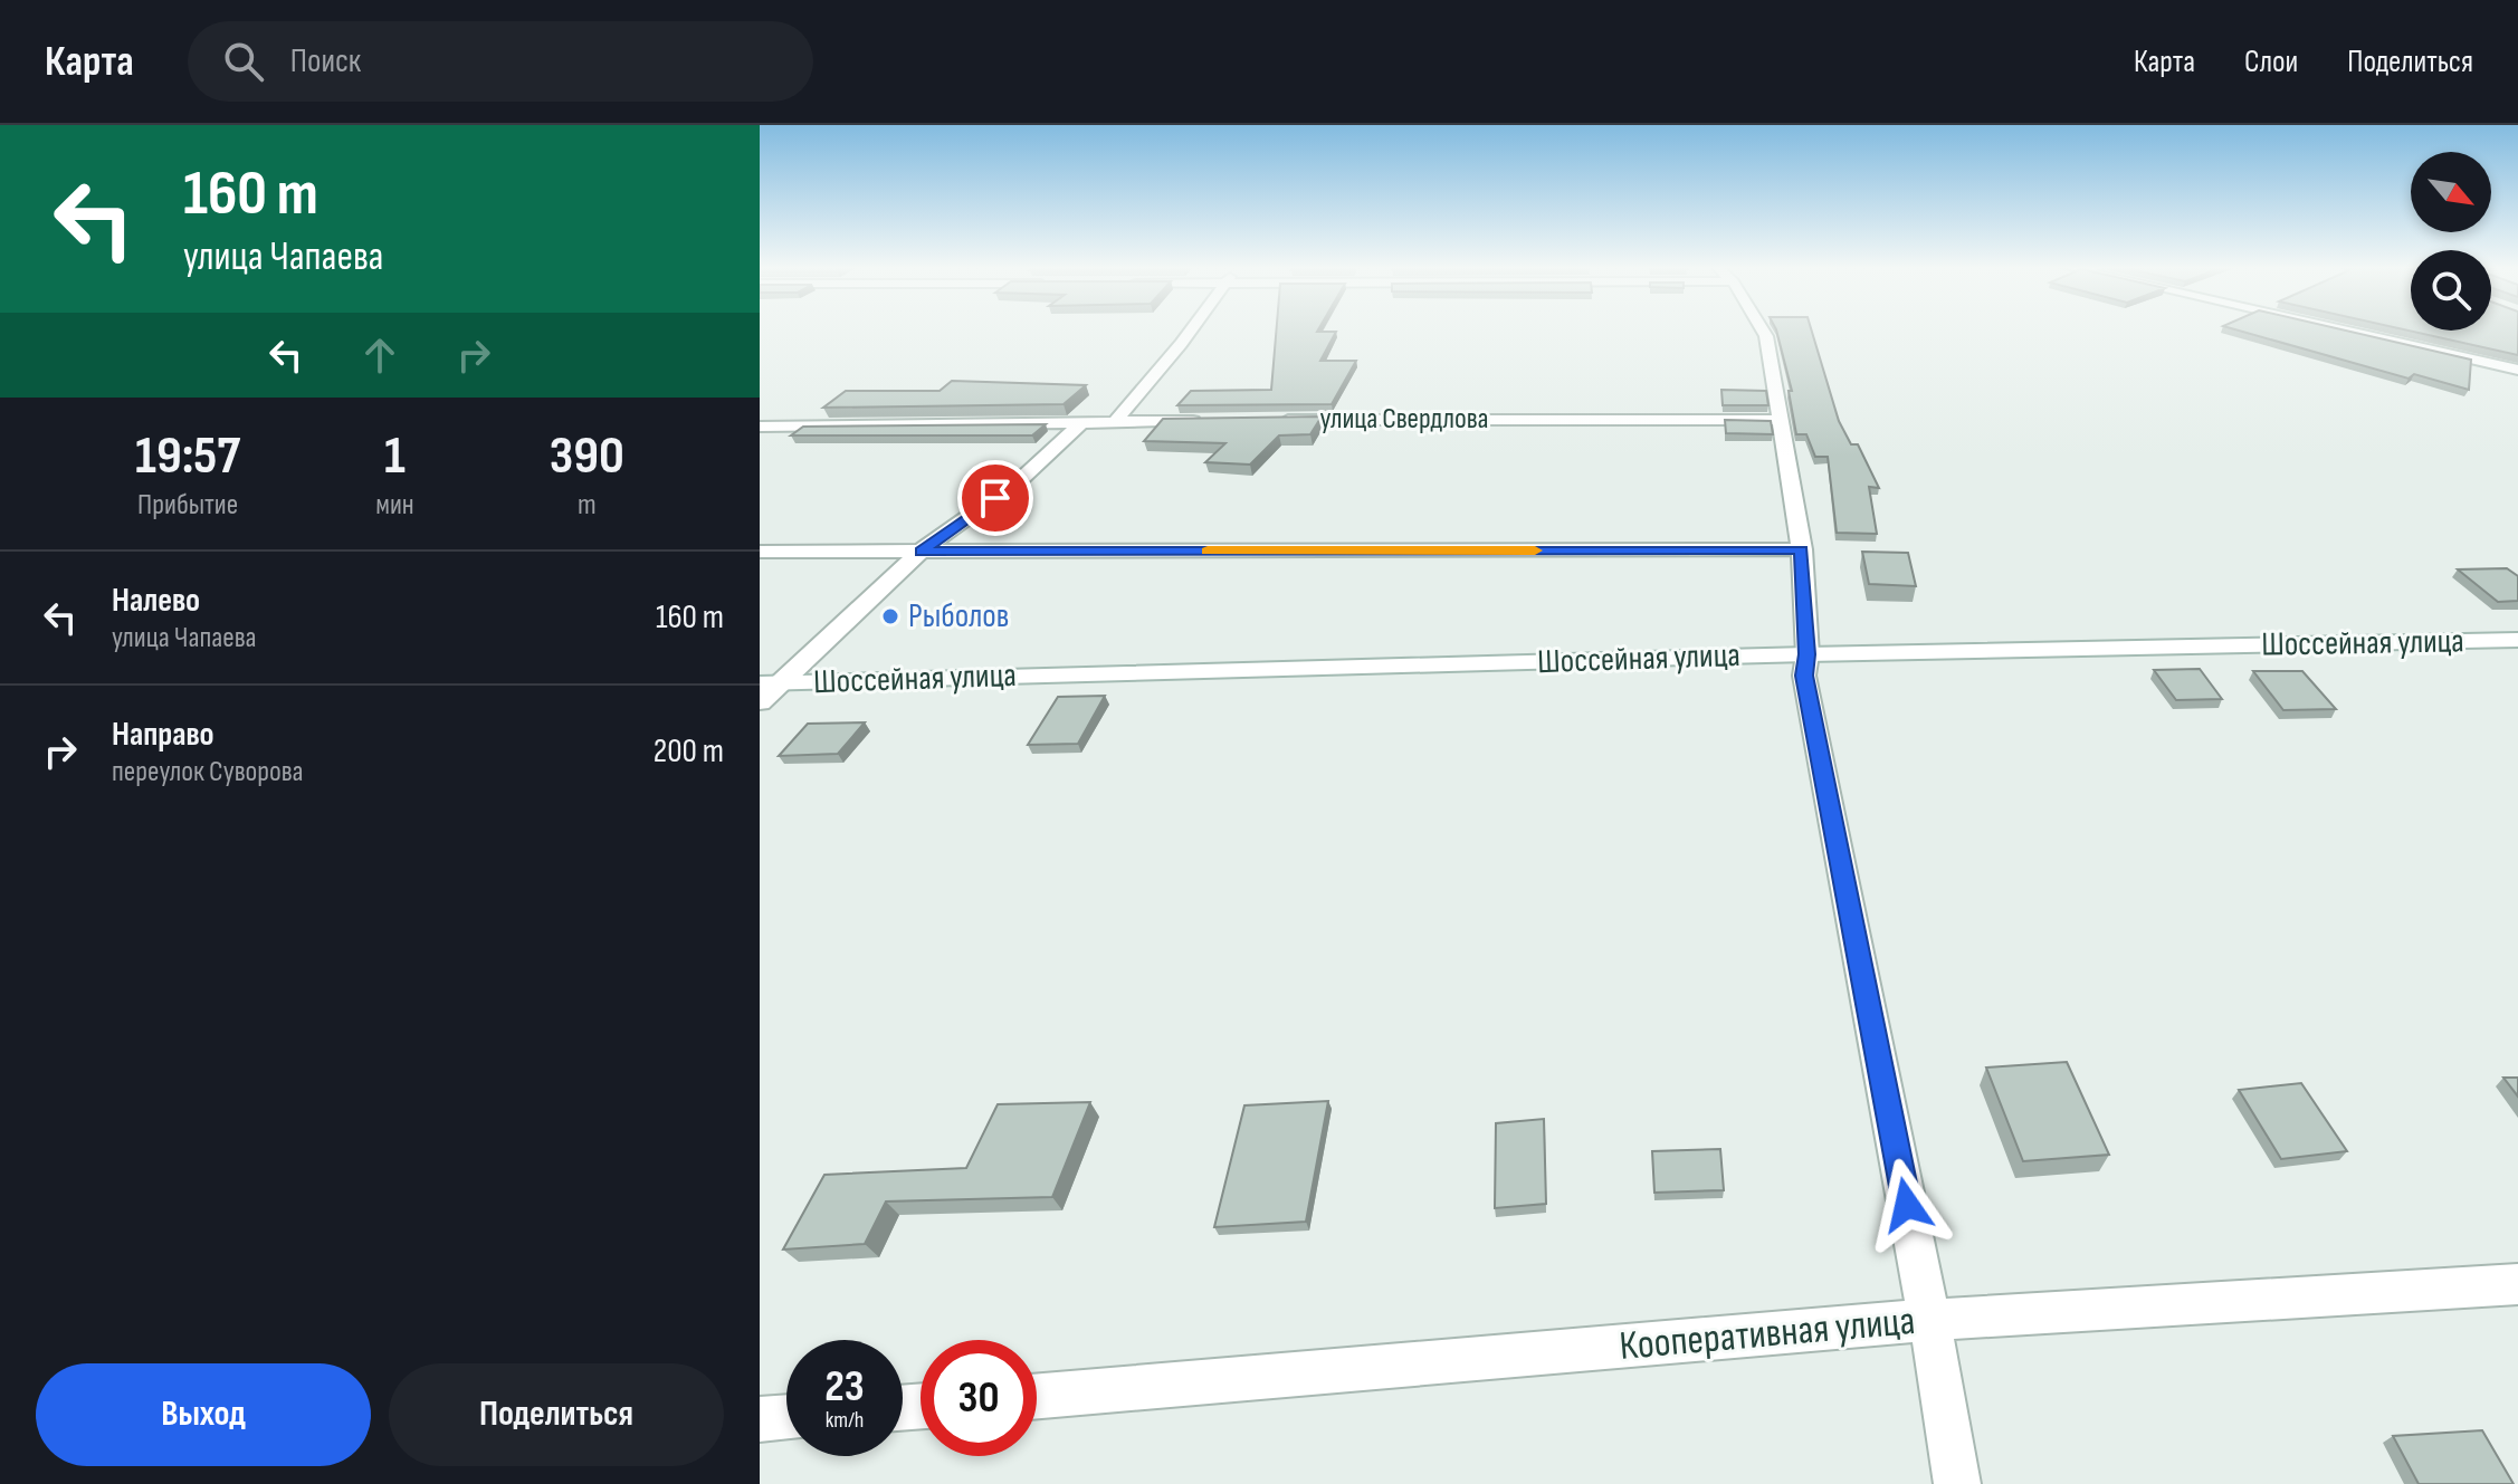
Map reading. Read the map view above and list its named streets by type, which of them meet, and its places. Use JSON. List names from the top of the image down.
{
  "streets": {
    "street": ["улица Свердлова", "Шоссейная улица", "Кооперативная улица"]
  },
  "places": ["Рыболов"],
  "north": "bottom right",
  "page": {
    "header": "Карта",
    "search": "Поиск",
    "nav": ["Карта", "Слои", "Поделиться"],
    "turn": ["160 m", "улица Чапаева"],
    "eta": [
      "19:57",
      "Прибытие",
      "1",
      "мин",
      "390",
      "m"
    ],
    "list": [
      {
        "name": "Налево",
        "note": "улица Чапаева",
        "value": "160 m"
      },
      {
        "name": "Направо",
        "note": "переулок Суворова",
        "value": "200 m"
      }
    ],
    "speed": "23 km/h",
    "limit": "30",
    "buttons": ["Выход", "Поделиться"]
  }
}
